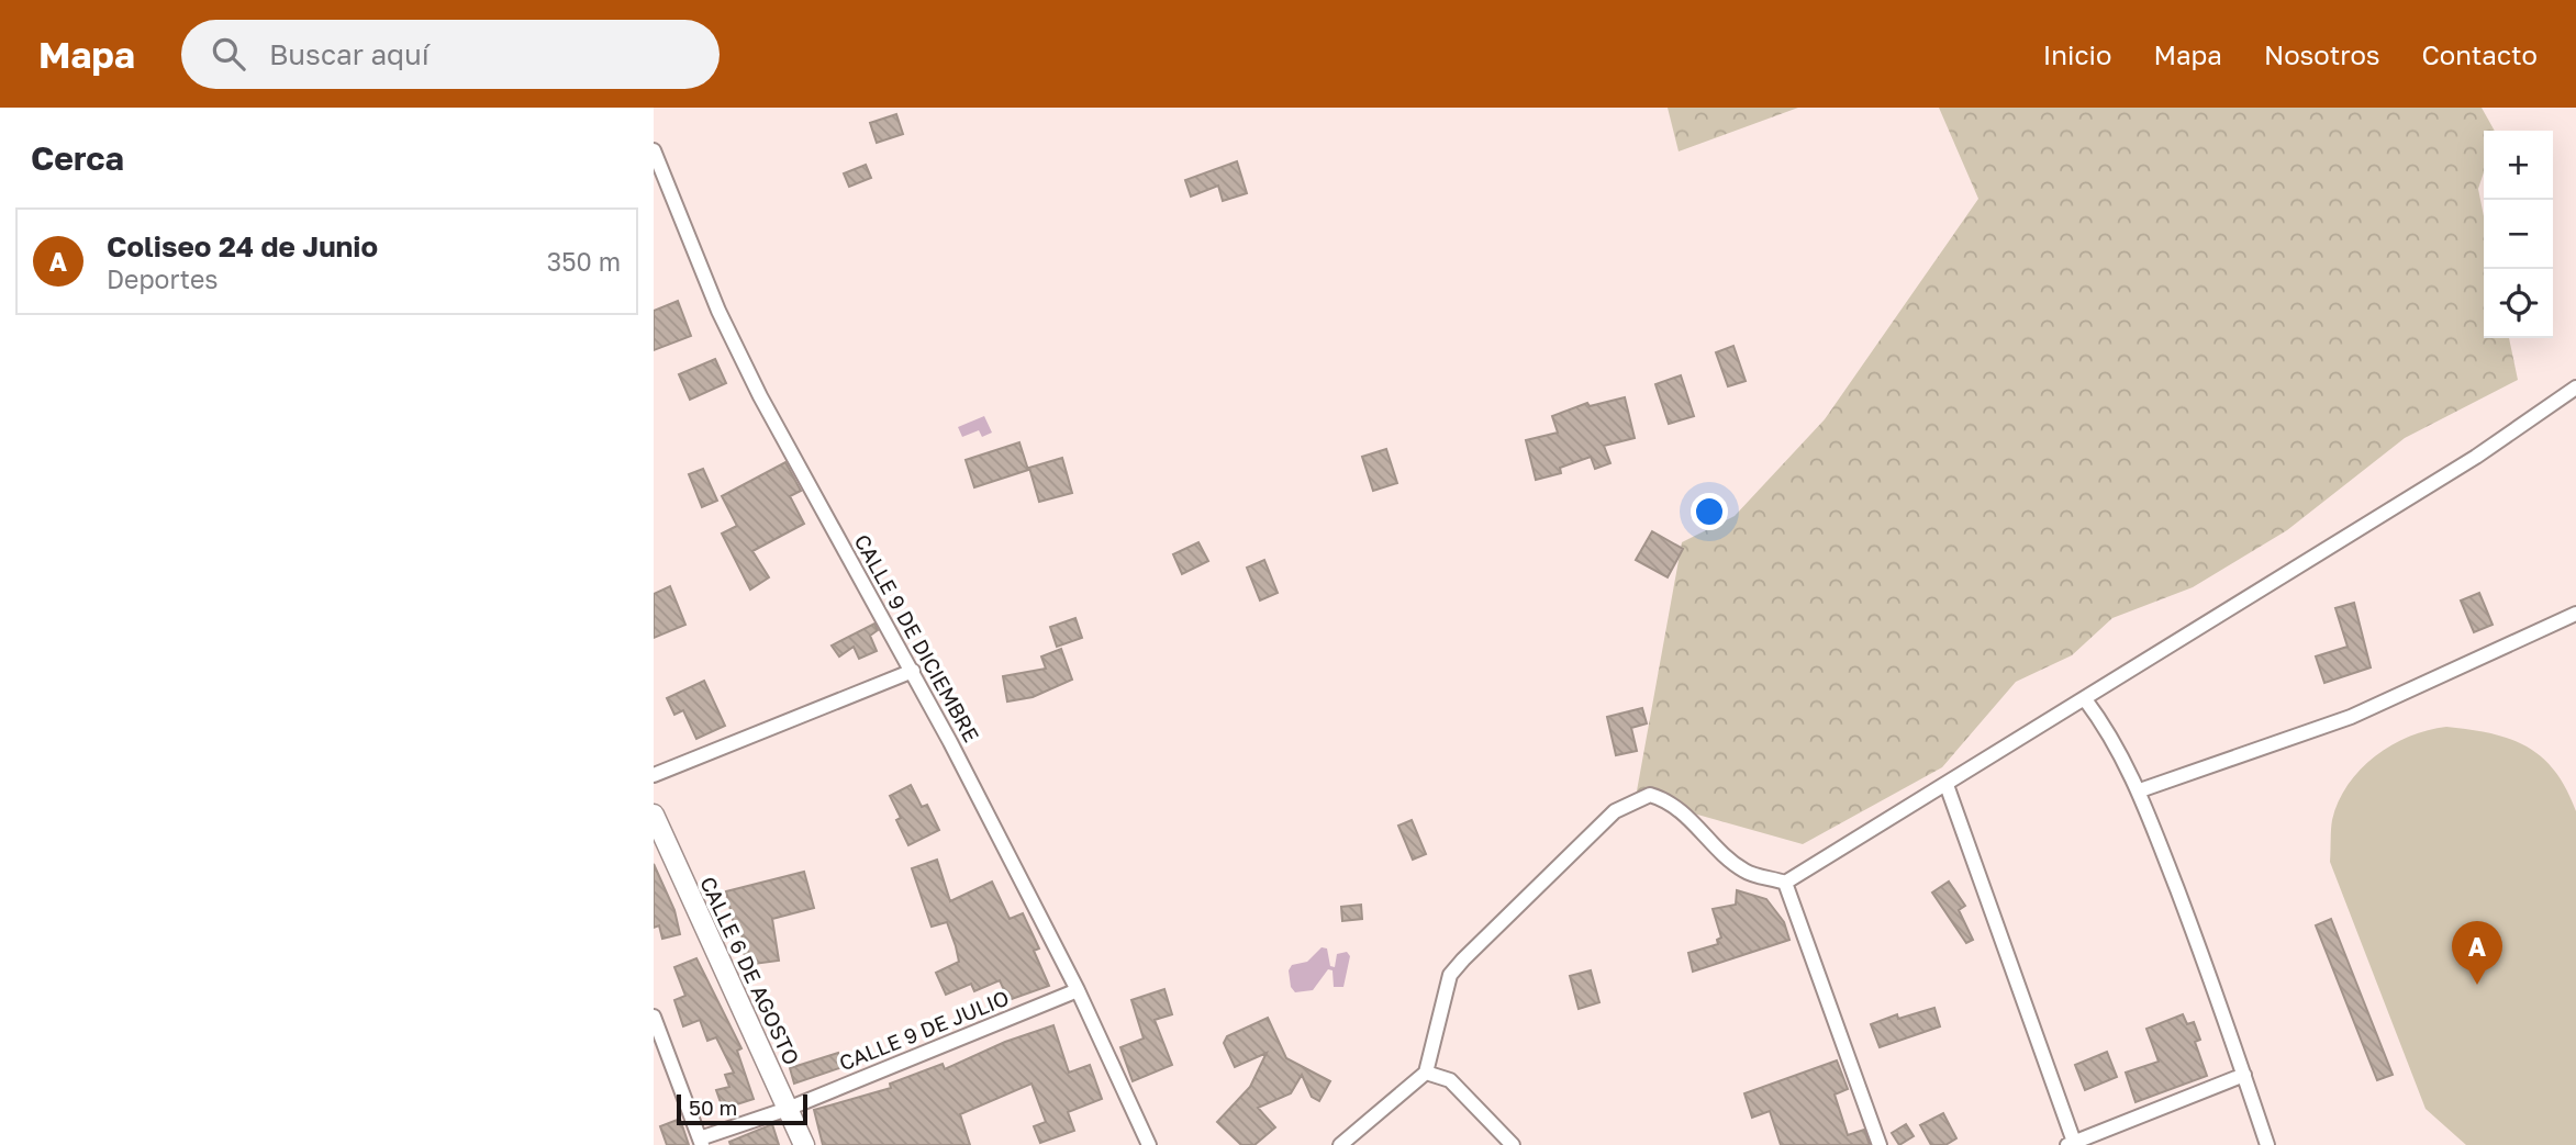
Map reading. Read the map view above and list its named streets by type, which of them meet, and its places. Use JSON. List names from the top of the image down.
{
  "streets": {
    "main road": ["CALLE 6 DE AGOSTO"],
    "street": ["CALLE 9 DE DICIEMBRE", "CALLE 9 DE JULIO"]
  },
  "crossings": [
    ["CALLE 9 DE DICIEMBRE", "CALLE 9 DE JULIO"],
    ["CALLE 6 DE AGOSTO", "CALLE 9 DE JULIO"]
  ],
  "scale_bar": "50 m",
  "page": {
    "header": "Mapa",
    "search": "Buscar aquí",
    "nav": [
      "Inicio",
      "Mapa",
      "Nosotros",
      "Contacto"
    ],
    "heading": "Cerca",
    "map_buttons": ["+", "−"],
    "list": [
      {
        "mark": "A",
        "name": "Coliseo 24 de Junio",
        "note": "Deportes",
        "value": "350 m"
      }
    ],
    "pins": "A",
    "scale": "50 m"
  }
}
